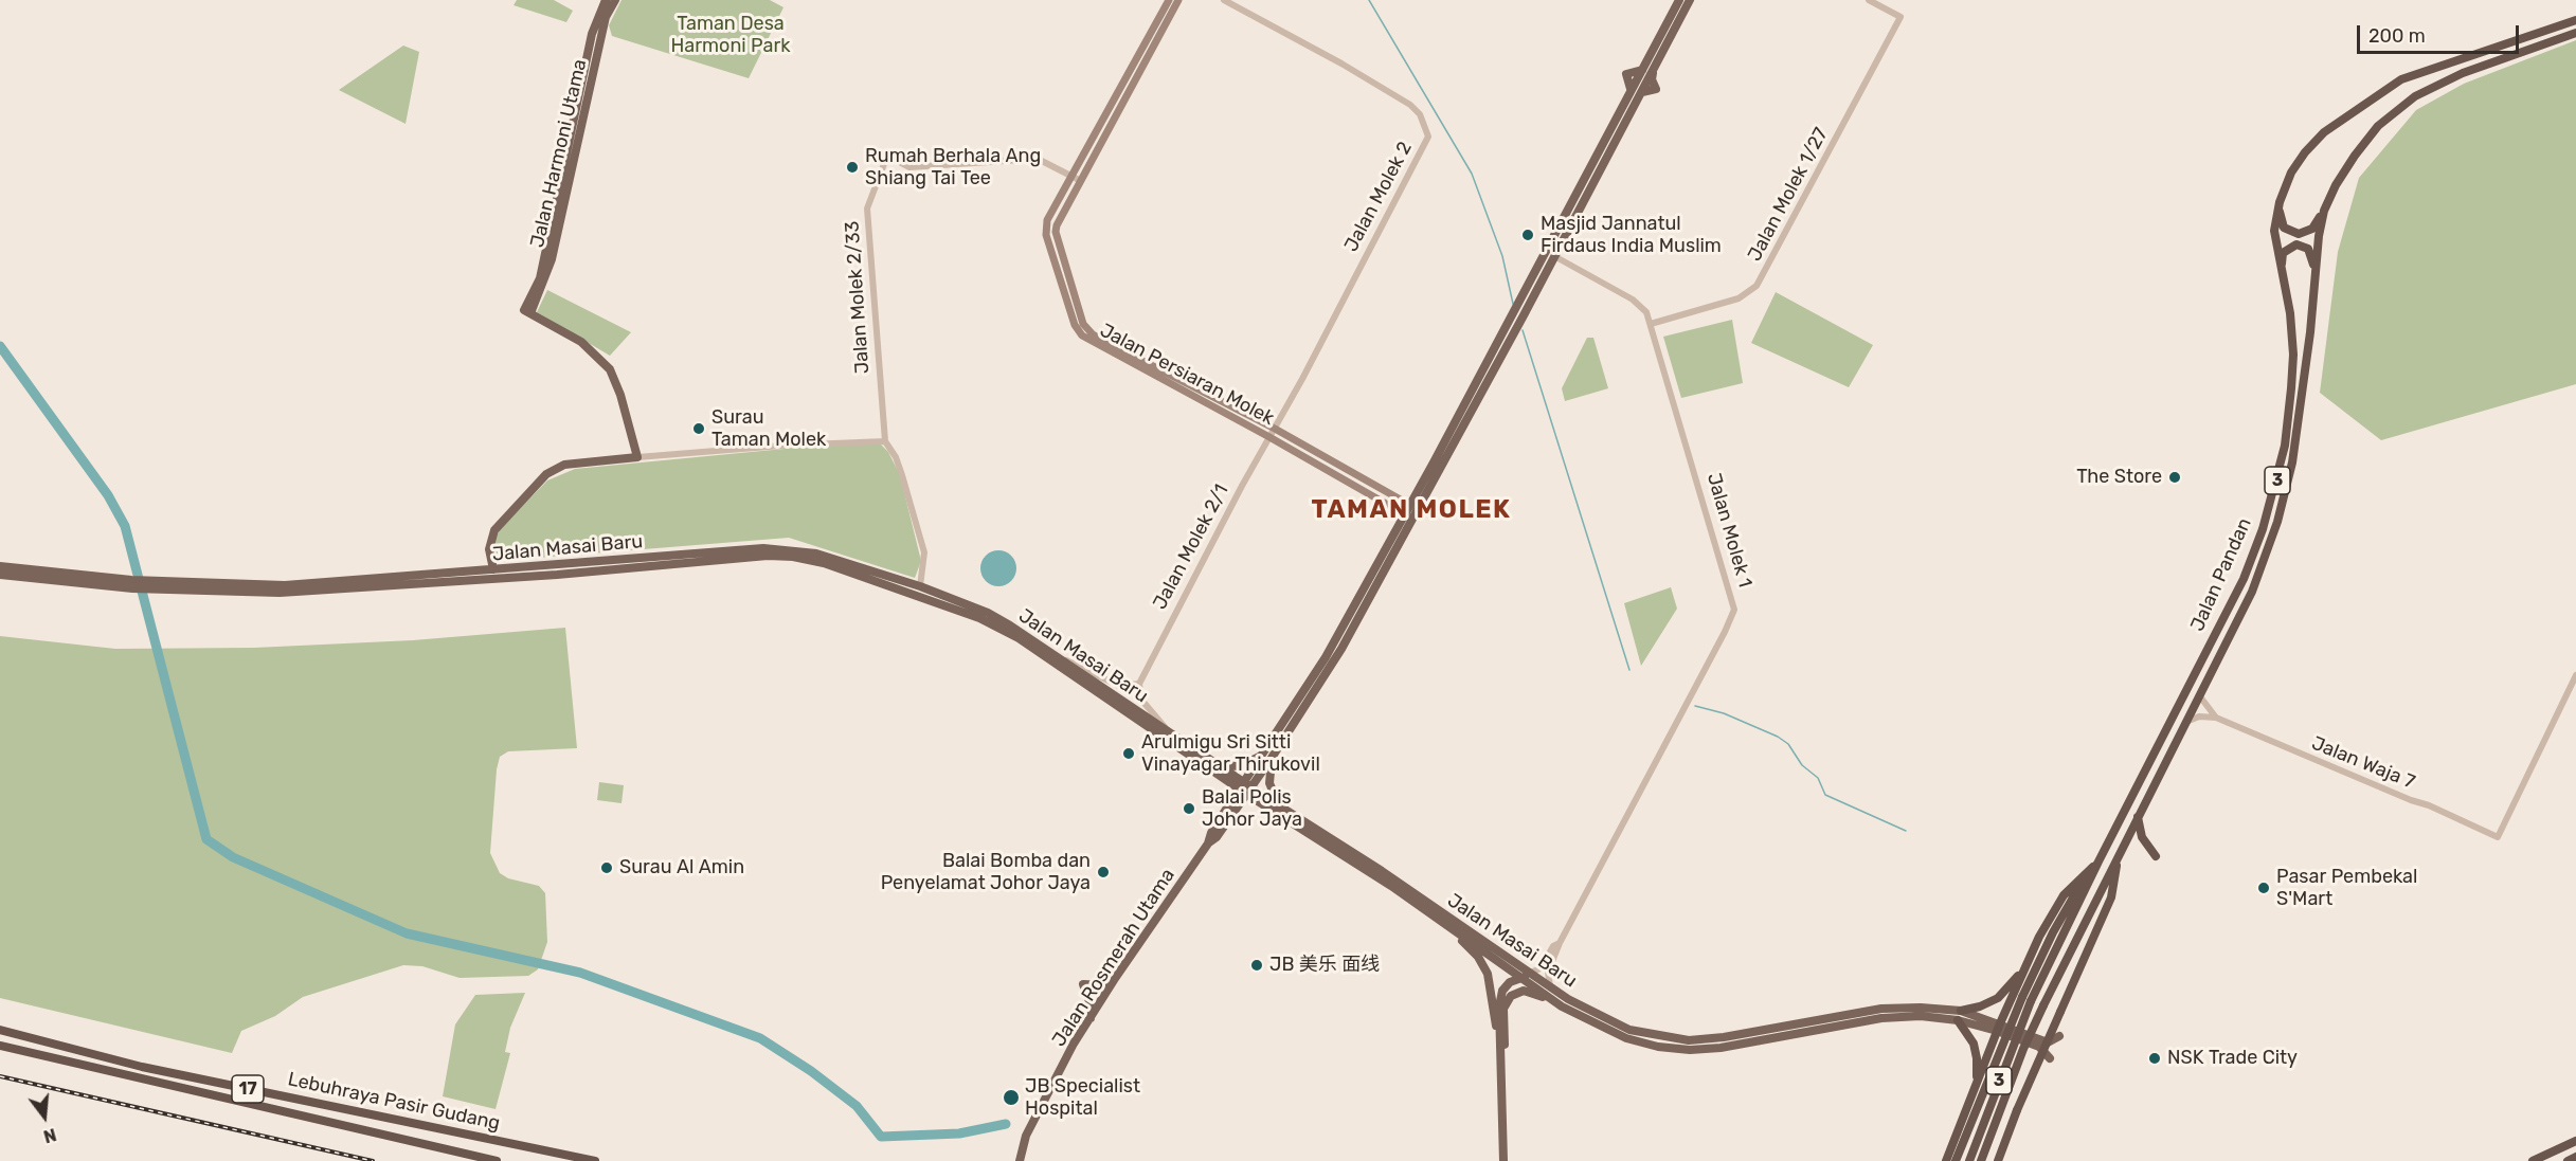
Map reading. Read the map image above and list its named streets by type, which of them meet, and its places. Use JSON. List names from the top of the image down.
{
  "streets": {
    "highway": [
      "3",
      "Jalan Pandan",
      "17",
      "Lebuhraya Pasir Gudang"
    ],
    "main road": [
      "Jalan Harmoni Utama",
      "Jalan Persiaran Molek",
      "Jalan Masai Baru",
      "Jalan Rosmerah Utama"
    ],
    "street": [
      "Jalan Molek 1/27",
      "Jalan Molek 2",
      "Jalan Molek 2/33",
      "Jalan Molek 1",
      "Jalan Molek 2/1",
      "Jalan Waja 7"
    ]
  },
  "crossings": [
    ["Jalan Molek 1/27", "Jalan Molek 1"],
    ["Jalan Molek 2", "Jalan Persiaran Molek"],
    ["Jalan Molek 2", "Jalan Molek 2/1"],
    ["Jalan Molek 2/33", "Jalan Persiaran Molek"],
    ["Jalan Persiaran Molek", "Jalan Molek 2/1"],
    ["Jalan Molek 1", "Jalan Masai Baru"],
    ["Jalan Masai Baru", "Jalan Rosmerah Utama"]
  ],
  "districts": ["TAMAN MOLEK"],
  "parks": ["Taman Desa Harmoni Park"],
  "places": [
    "Rumah Berhala Ang Shiang Tai Tee",
    "Masjid Jannatul Firdaus India Muslim",
    "Surau Taman Molek",
    "The Store",
    "Arulmigu Sri Sitti Vinayagar Thirukovil",
    "Balai Polis Johor Jaya",
    "Surau Al Amin",
    "Balai Bomba dan Penyelamat Johor Jaya",
    "Pasar Pembekal S'Mart",
    "JB 美乐 面线",
    "NSK Trade City",
    "JB Specialist Hospital"
  ],
  "scale_bar": "200 m",
  "north": "bottom"
}
